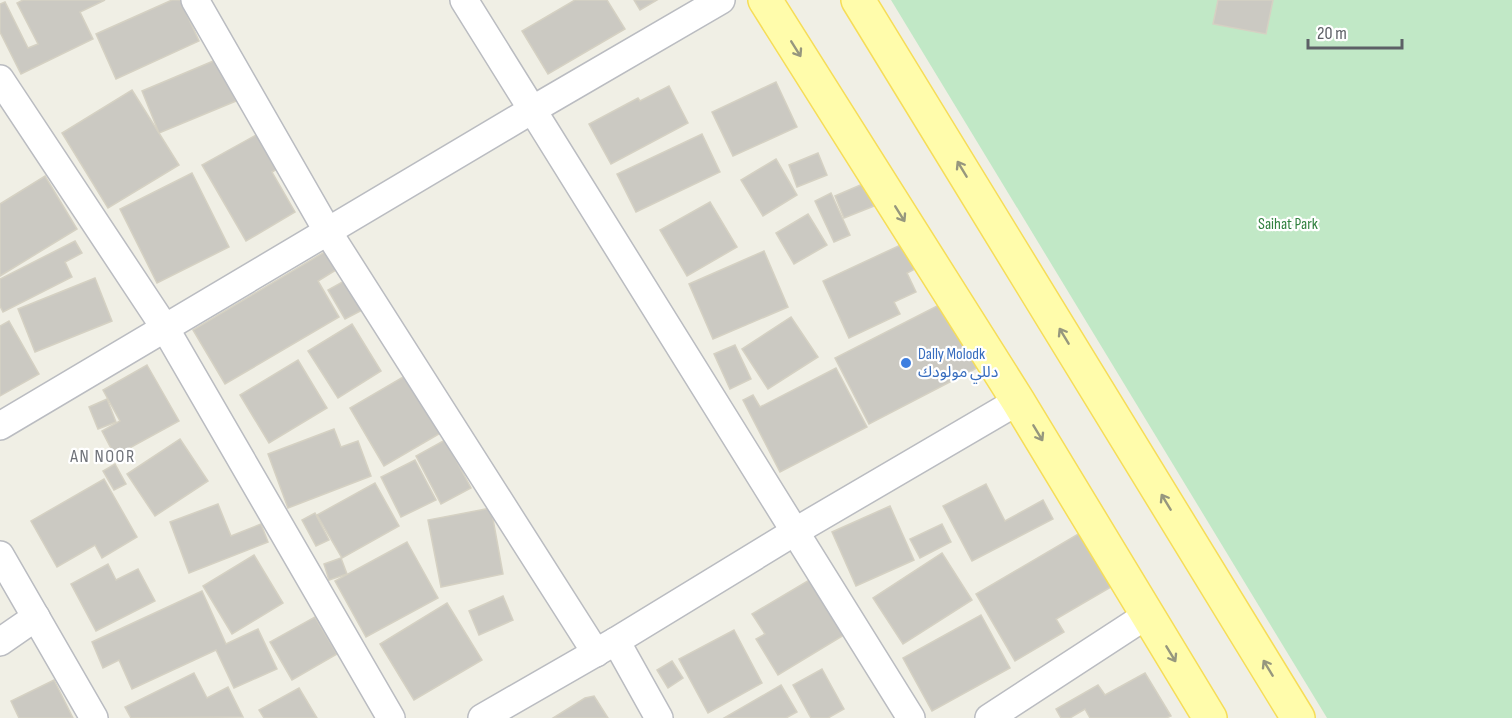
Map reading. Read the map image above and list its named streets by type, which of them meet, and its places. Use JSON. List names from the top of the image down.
{
  "districts": ["AN NOOR"],
  "parks": ["Saihat Park"],
  "places": ["Dally Molodk دللي مولودك"],
  "scale_bar": "20 m"
}
